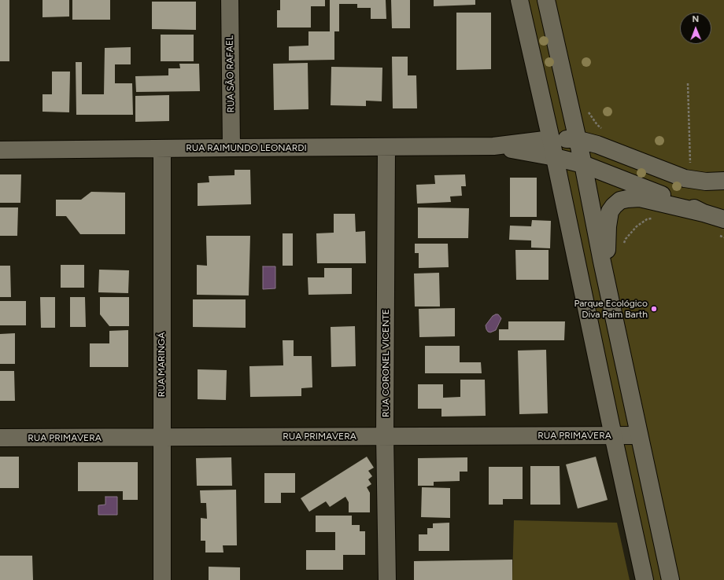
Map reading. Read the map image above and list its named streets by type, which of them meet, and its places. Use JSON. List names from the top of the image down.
{
  "streets": {
    "street": [
      "RUA SÃO RAFAEL",
      "RUA RAIMUNDO LEONARDI",
      "RUA CORONEL VICENTE",
      "RUA MARINGÁ",
      "RUA PRIMAVERA"
    ]
  },
  "crossings": [
    ["RUA SÃO RAFAEL", "RUA RAIMUNDO LEONARDI"],
    ["RUA RAIMUNDO LEONARDI", "RUA CORONEL VICENTE"],
    ["RUA RAIMUNDO LEONARDI", "RUA MARINGÁ"],
    ["RUA CORONEL VICENTE", "RUA PRIMAVERA"],
    ["RUA MARINGÁ", "RUA PRIMAVERA"]
  ],
  "places": ["Parque Ecológico Diva Paim Barth"],
  "north": "top"
}
